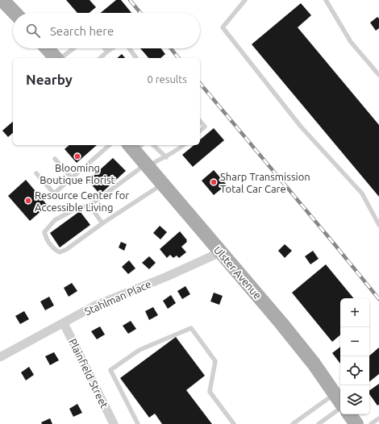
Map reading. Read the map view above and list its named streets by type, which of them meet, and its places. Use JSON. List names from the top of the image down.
{
  "streets": {
    "main road": ["Ulster Avenue"],
    "street": ["Stahlman Place", "Plainfield Street"]
  },
  "crossings": [
    ["Ulster Avenue", "Stahlman Place"],
    ["Stahlman Place", "Plainfield Street"]
  ],
  "places": ["Blooming Boutique Florist", "Sharp Transmission Total Car Care", "Resource Center for Accessible Living"],
  "page": {
    "search": "Search here",
    "heading": ["Nearby", "0 results"],
    "map_buttons": ["+", "−"]
  }
}
